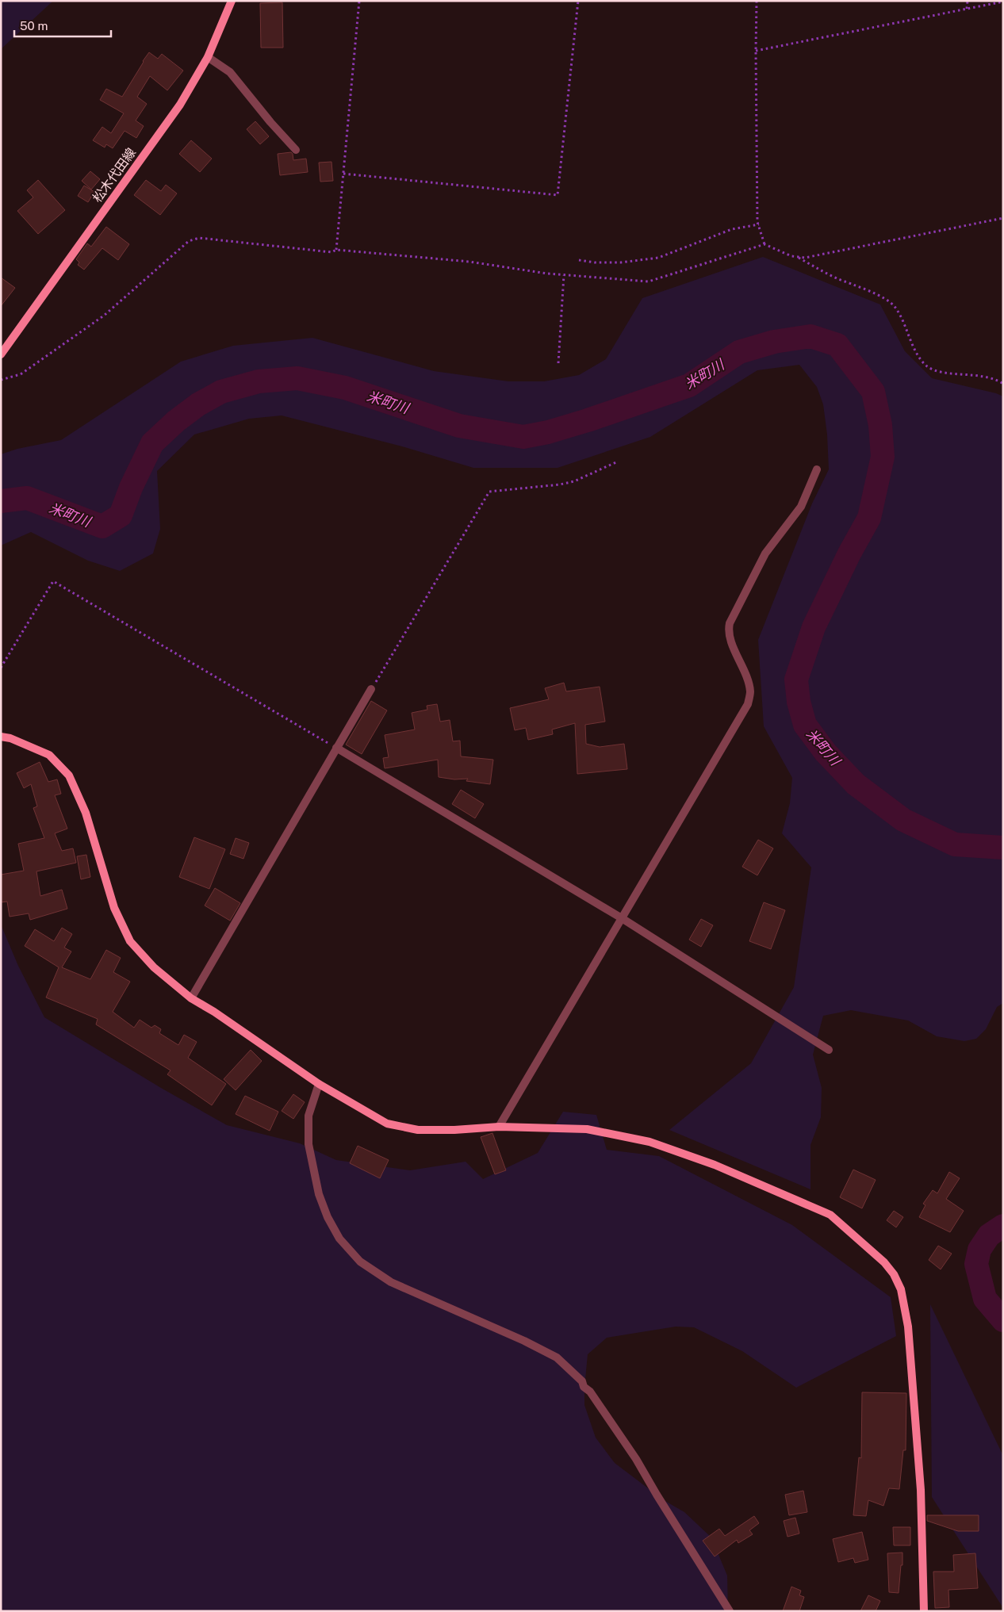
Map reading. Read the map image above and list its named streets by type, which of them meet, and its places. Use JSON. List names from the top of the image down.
{
  "streets": {
    "street": ["松木代田線"]
  },
  "water": ["米町川"],
  "scale_bar": "50 m"
}
